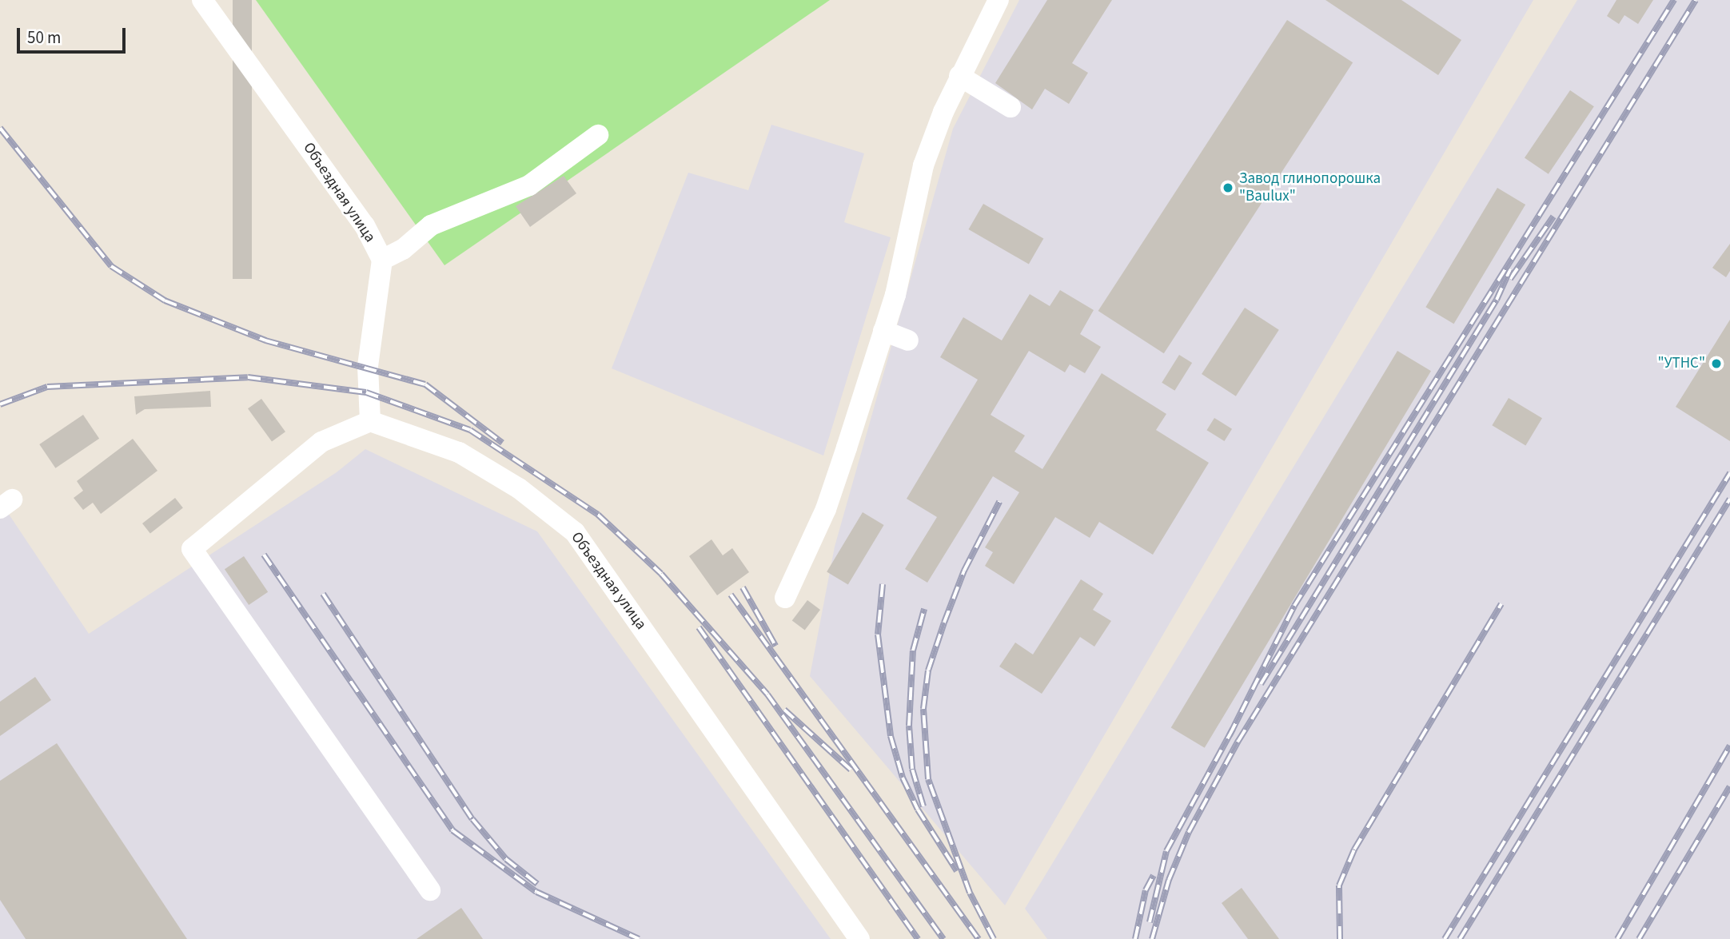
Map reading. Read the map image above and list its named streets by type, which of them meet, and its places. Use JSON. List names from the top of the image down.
{
  "streets": {
    "street": ["Объездная улица"]
  },
  "places": ["Завод глинопорошка \"Baulux\"", "\"УТНС\""],
  "scale_bar": "50 m"
}
